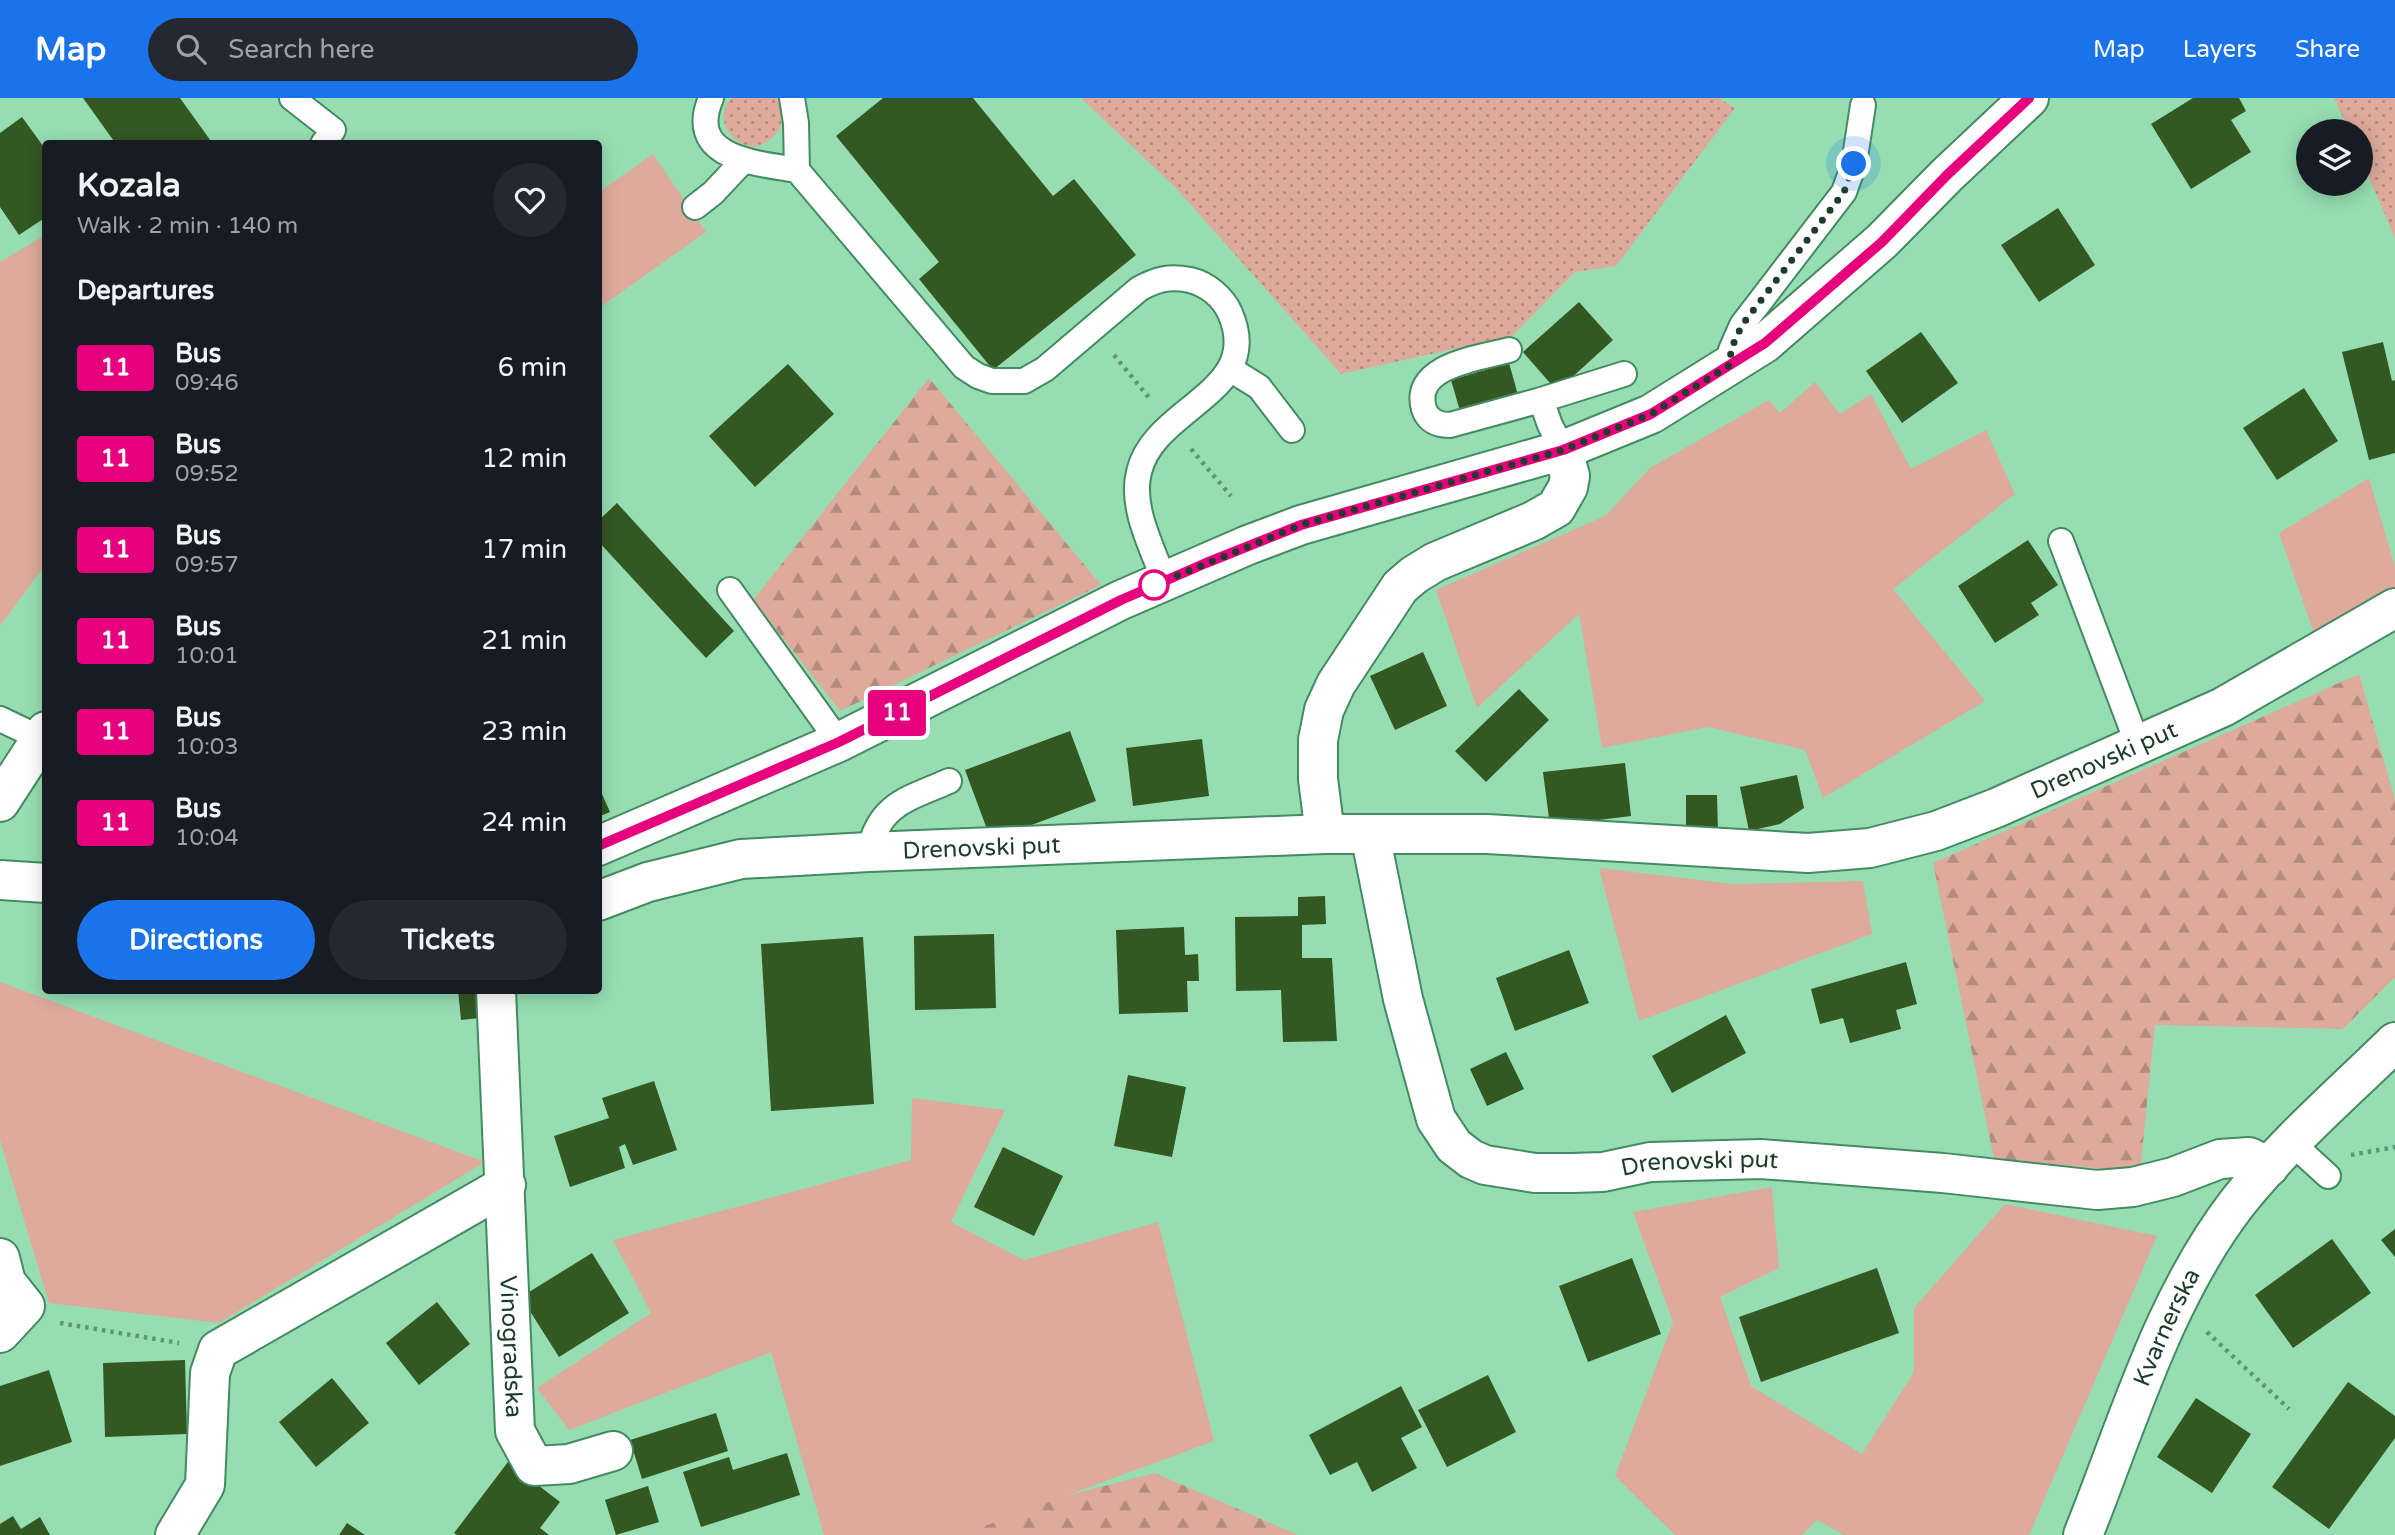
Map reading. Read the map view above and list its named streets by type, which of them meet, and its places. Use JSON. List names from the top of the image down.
{
  "streets": {
    "street": ["Drenovski put", "Kvarnerska", "Vinogradska"]
  },
  "crossings": [
    ["Drenovski put", "Kvarnerska"]
  ],
  "lines": ["bus line 11"],
  "page": {
    "header": "Map",
    "search": "Search here",
    "nav": ["Map", "Layers", "Share"],
    "on_map": "11",
    "heading": [
      ["Kozala", "Walk · 2 min · 140 m"],
      "Departures"
    ],
    "list": [
      {
        "mark": "11",
        "name": "Bus",
        "note": "09:46",
        "value": "6 min"
      },
      {
        "mark": "11",
        "name": "Bus",
        "note": "09:52",
        "value": "12 min"
      },
      {
        "mark": "11",
        "name": "Bus",
        "note": "09:57",
        "value": "17 min"
      },
      {
        "mark": "11",
        "name": "Bus",
        "note": "10:01",
        "value": "21 min"
      },
      {
        "mark": "11",
        "name": "Bus",
        "note": "10:03",
        "value": "23 min"
      },
      {
        "mark": "11",
        "name": "Bus",
        "note": "10:04",
        "value": "24 min"
      }
    ],
    "buttons": ["Directions", "Tickets"]
  }
}
